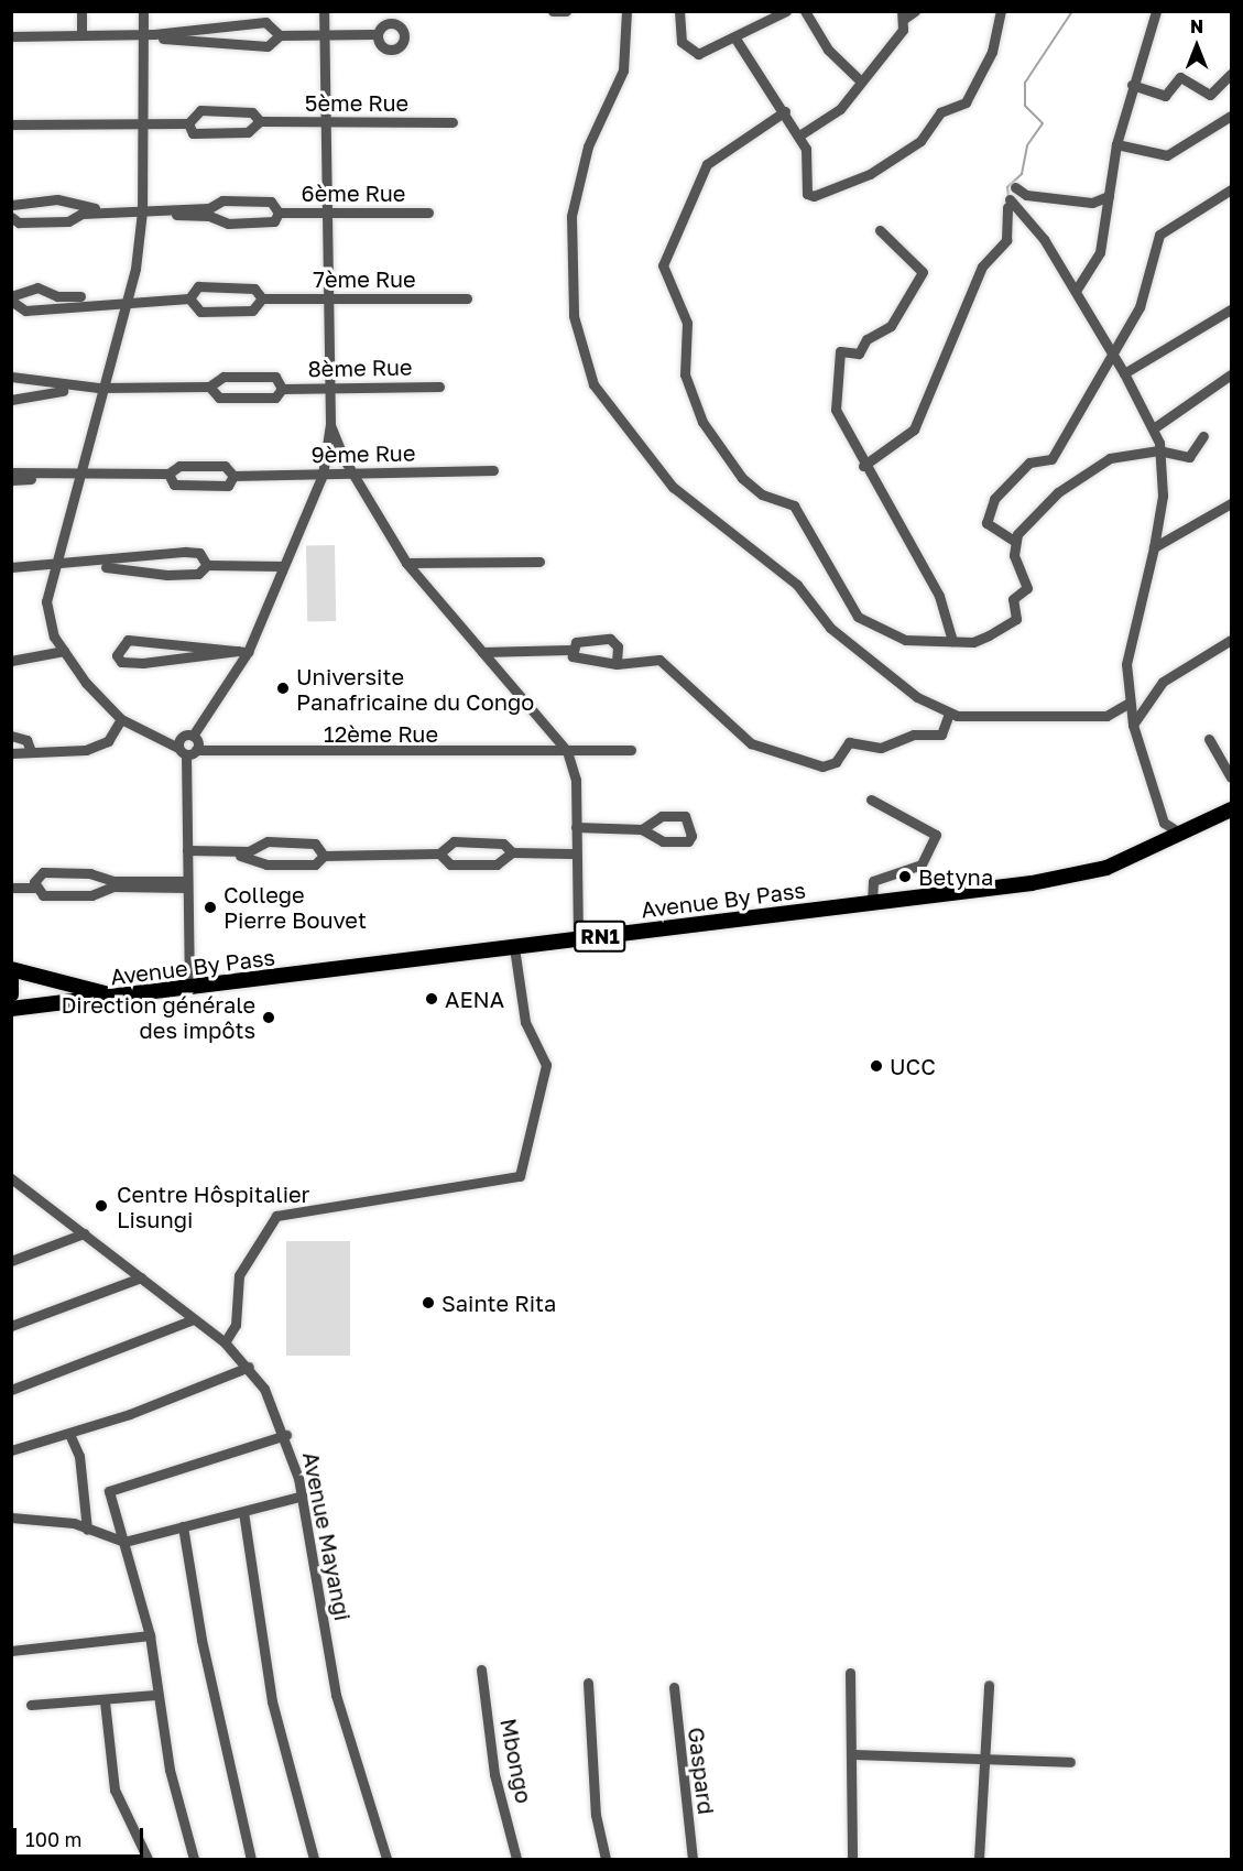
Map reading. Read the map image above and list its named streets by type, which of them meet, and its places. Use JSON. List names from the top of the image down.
{
  "streets": {
    "highway": ["Avenue By Pass", "RN1"],
    "street": [
      "5ème Rue",
      "6ème Rue",
      "7ème Rue",
      "8ème Rue",
      "9ème Rue",
      "12ème Rue",
      "Avenue Mayangi",
      "Mbongo",
      "Gaspard"
    ]
  },
  "places": [
    "Universite Panafricaine du Congo",
    "Betyna",
    "College Pierre Bouvet",
    "AENA",
    "Direction générale des impôts",
    "UCC",
    "Centre Hôspitalier Lisungi",
    "Sainte Rita"
  ],
  "scale_bar": "100 m",
  "north": "top"
}
